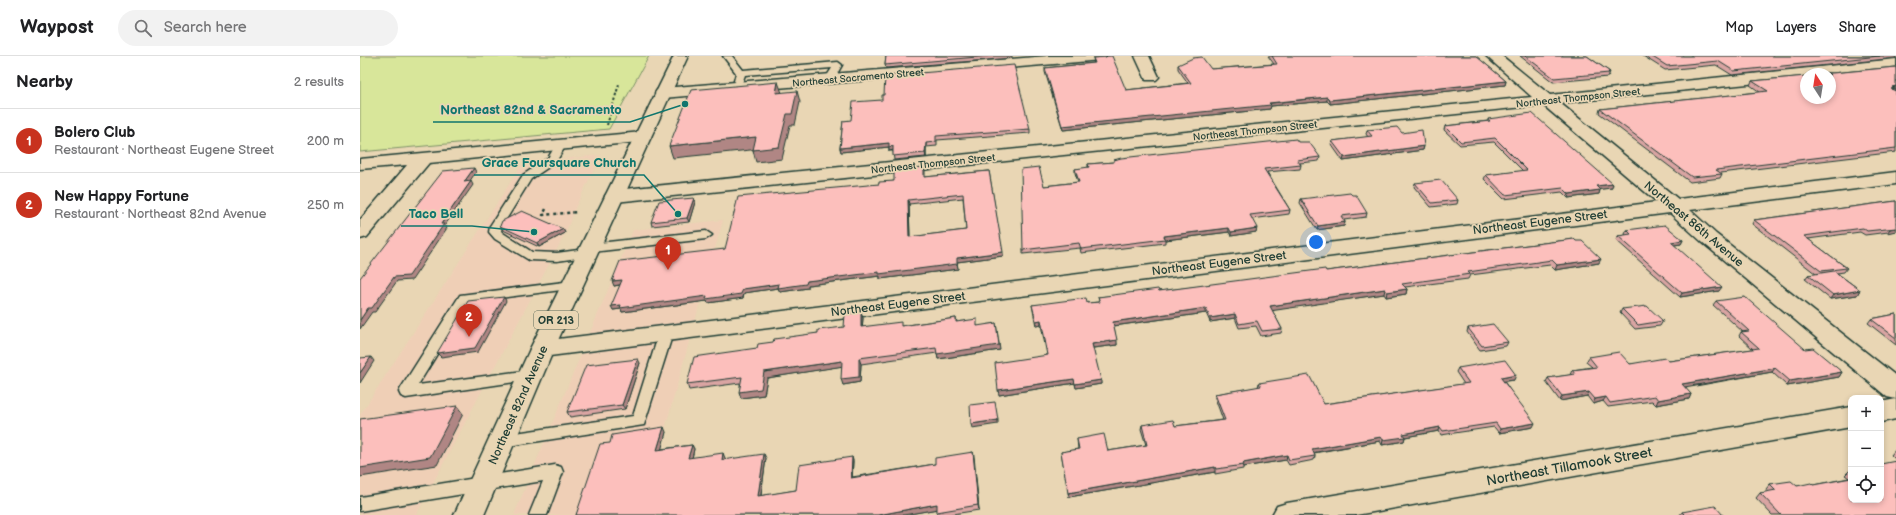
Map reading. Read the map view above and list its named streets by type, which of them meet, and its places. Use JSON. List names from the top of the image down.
{
  "streets": {
    "street": [
      "Northeast Sacramento Street",
      "Northeast Thompson Street",
      "Northeast Eugene Street",
      "Northeast 86th Avenue",
      "OR 213",
      "Northeast 82nd Avenue",
      "Northeast Tillamook Street"
    ]
  },
  "crossings": [
    ["Northeast Sacramento Street", "Northeast 82nd Avenue"],
    ["Northeast Thompson Street", "Northeast 86th Avenue"],
    ["Northeast Thompson Street", "Northeast 82nd Avenue"],
    ["Northeast Eugene Street", "Northeast 86th Avenue"],
    ["Northeast Eugene Street", "Northeast 82nd Avenue"]
  ],
  "places": ["Northeast 82nd & Sacramento", "Grace Foursquare Church", "Taco Bell"],
  "north": "top",
  "page": {
    "header": "Waypost",
    "search": "Search here",
    "nav": ["Map", "Layers", "Share"],
    "heading": ["Nearby", "2 results"],
    "list": [
      {
        "mark": "1",
        "name": "Bolero Club",
        "note": "Restaurant · Northeast Eugene Street",
        "value": "200 m"
      },
      {
        "mark": "2",
        "name": "New Happy Fortune",
        "note": "Restaurant · Northeast 82nd Avenue",
        "value": "250 m"
      }
    ],
    "pins": ["1", "2"],
    "map_buttons": ["+", "−"]
  }
}
